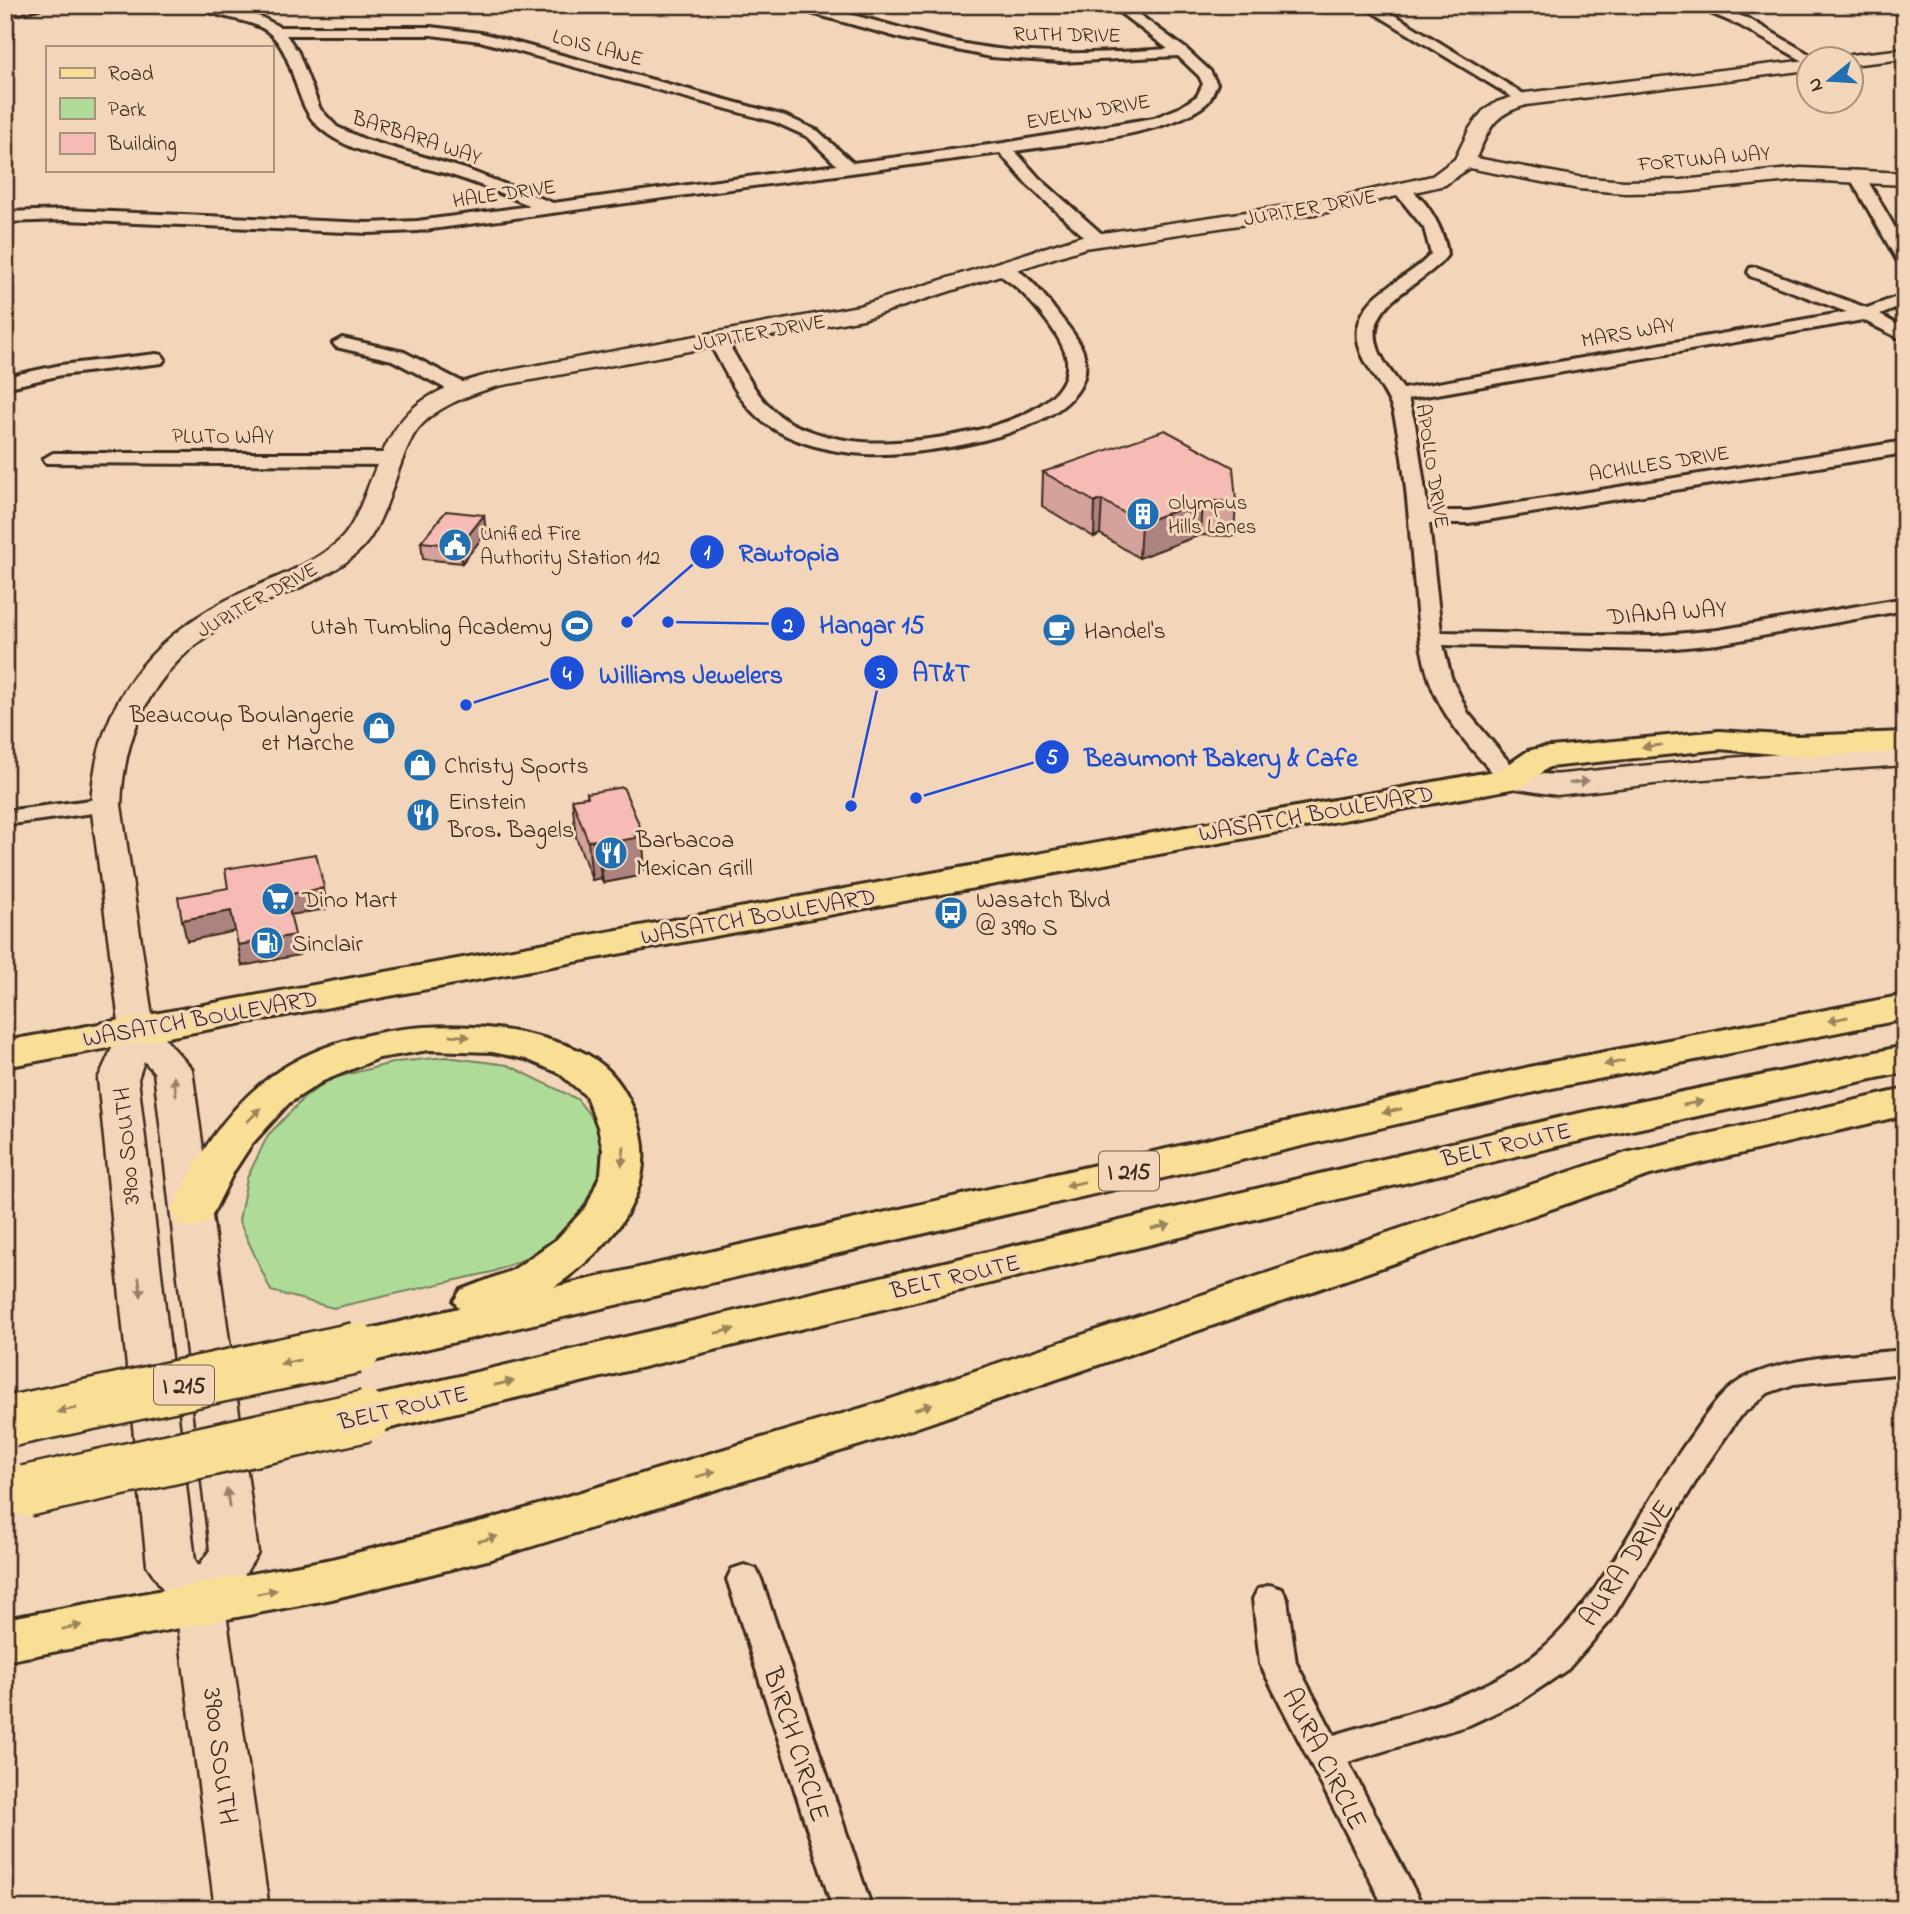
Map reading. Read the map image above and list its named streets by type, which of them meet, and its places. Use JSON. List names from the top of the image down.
{
  "streets": {
    "main road": [
      "WASATCH BOULEVARD",
      "BELT ROUTE",
      "3900 SOUTH",
      "I 215"
    ],
    "street": [
      "RUTH DRIVE",
      "LOIS LANE",
      "EVELYN DRIVE",
      "BARBARA WAY",
      "FORTUNA WAY",
      "HALE DRIVE",
      "JUPITER DRIVE",
      "MARS WAY",
      "PLUTO WAY",
      "ACHILLES DRIVE",
      "APOLLO DRIVE",
      "DIANA WAY",
      "AURA DRIVE",
      "BIRCH CIRCLE",
      "AURA CIRCLE"
    ]
  },
  "crossings": [
    ["RUTH DRIVE", "EVELYN DRIVE"],
    ["LOIS LANE", "BARBARA WAY"],
    ["LOIS LANE", "HALE DRIVE"],
    ["EVELYN DRIVE", "HALE DRIVE"],
    ["BARBARA WAY", "HALE DRIVE"],
    ["FORTUNA WAY", "JUPITER DRIVE"],
    ["JUPITER DRIVE", "PLUTO WAY"],
    ["JUPITER DRIVE", "APOLLO DRIVE"],
    ["JUPITER DRIVE", "WASATCH BOULEVARD"],
    ["JUPITER DRIVE", "3900 SOUTH"],
    ["MARS WAY", "APOLLO DRIVE"],
    ["ACHILLES DRIVE", "APOLLO DRIVE"],
    ["APOLLO DRIVE", "DIANA WAY"],
    ["APOLLO DRIVE", "WASATCH BOULEVARD"],
    ["WASATCH BOULEVARD", "3900 SOUTH"],
    ["AURA DRIVE", "AURA CIRCLE"]
  ],
  "places": {
    "building": ["Olympus Hills Lanes"],
    "public building": ["Unified Fire Authority Station 112"],
    "other": [
      "Rawtopia",
      "Hangar 15",
      "Williams Jewelers",
      "Beaumont Bakery & Cafe",
      "AT&T"
    ],
    "sports": ["Utah Tumbling Academy"],
    "cafe": ["Handel's"],
    "shop": ["Beaucoup Boulangerie et Marche", "Christy Sports"],
    "restaurant": ["Einstein Bros. Bagels", "Barbacoa Mexican Grill"],
    "supermarket": ["Dino Mart"],
    "bus stop": ["Wasatch Blvd @ 3990 S"],
    "fuel station": ["Sinclair"]
  },
  "legend": ["Road", "Park", "Building"],
  "north": "left"
}
